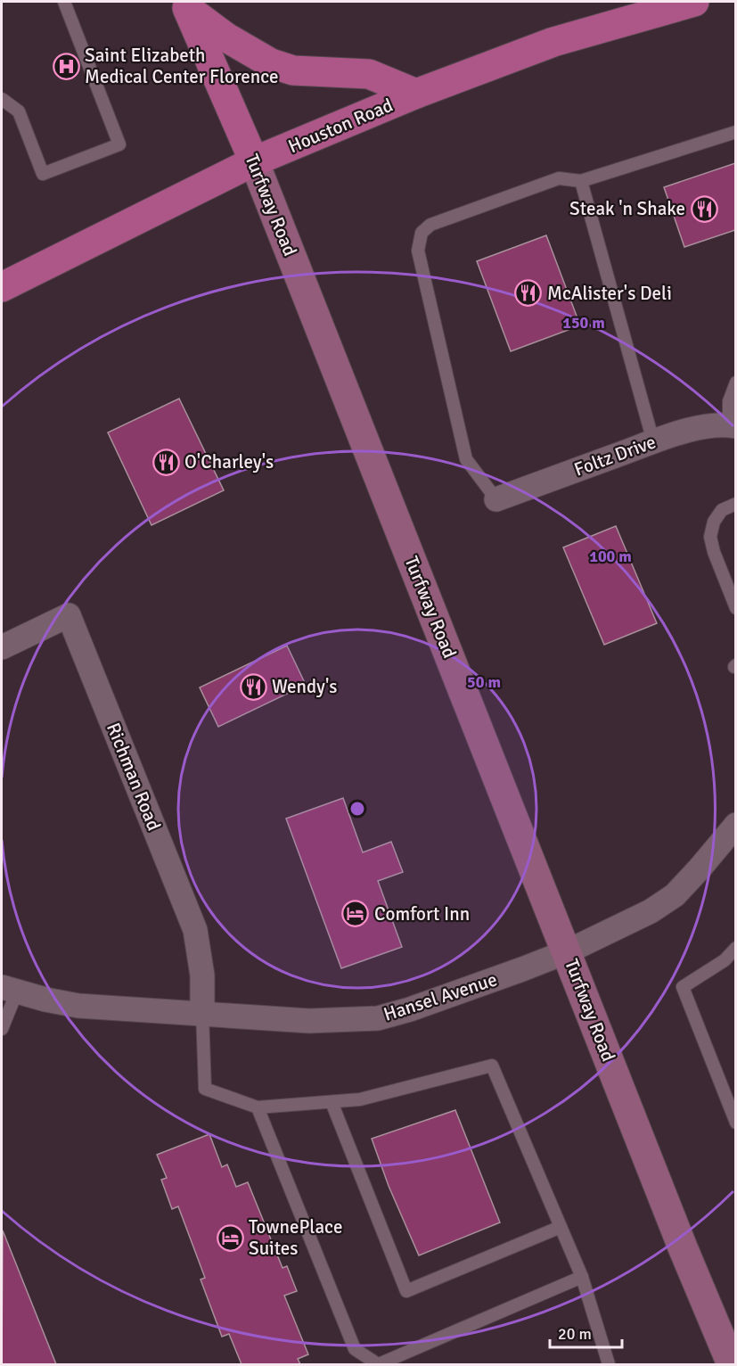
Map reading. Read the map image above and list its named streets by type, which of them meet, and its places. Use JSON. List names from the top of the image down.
{
  "streets": {
    "main road": ["Houston Road", "Turfway Road"],
    "street": ["Foltz Drive", "Richman Road", "Hansel Avenue"]
  },
  "crossings": [
    ["Houston Road", "Turfway Road"],
    ["Turfway Road", "Hansel Avenue"],
    ["Richman Road", "Hansel Avenue"]
  ],
  "places": {
    "hospital": ["Saint Elizabeth Medical Center Florence"],
    "restaurant": [
      "Steak 'n Shake",
      "McAlister's Deli",
      "O'Charley's",
      "Wendy's"
    ],
    "hotel": ["Comfort Inn", "TownePlace Suites"]
  },
  "scale_bar": "20 m",
  "rings": ["150 m", "100 m", "50 m"]
}
